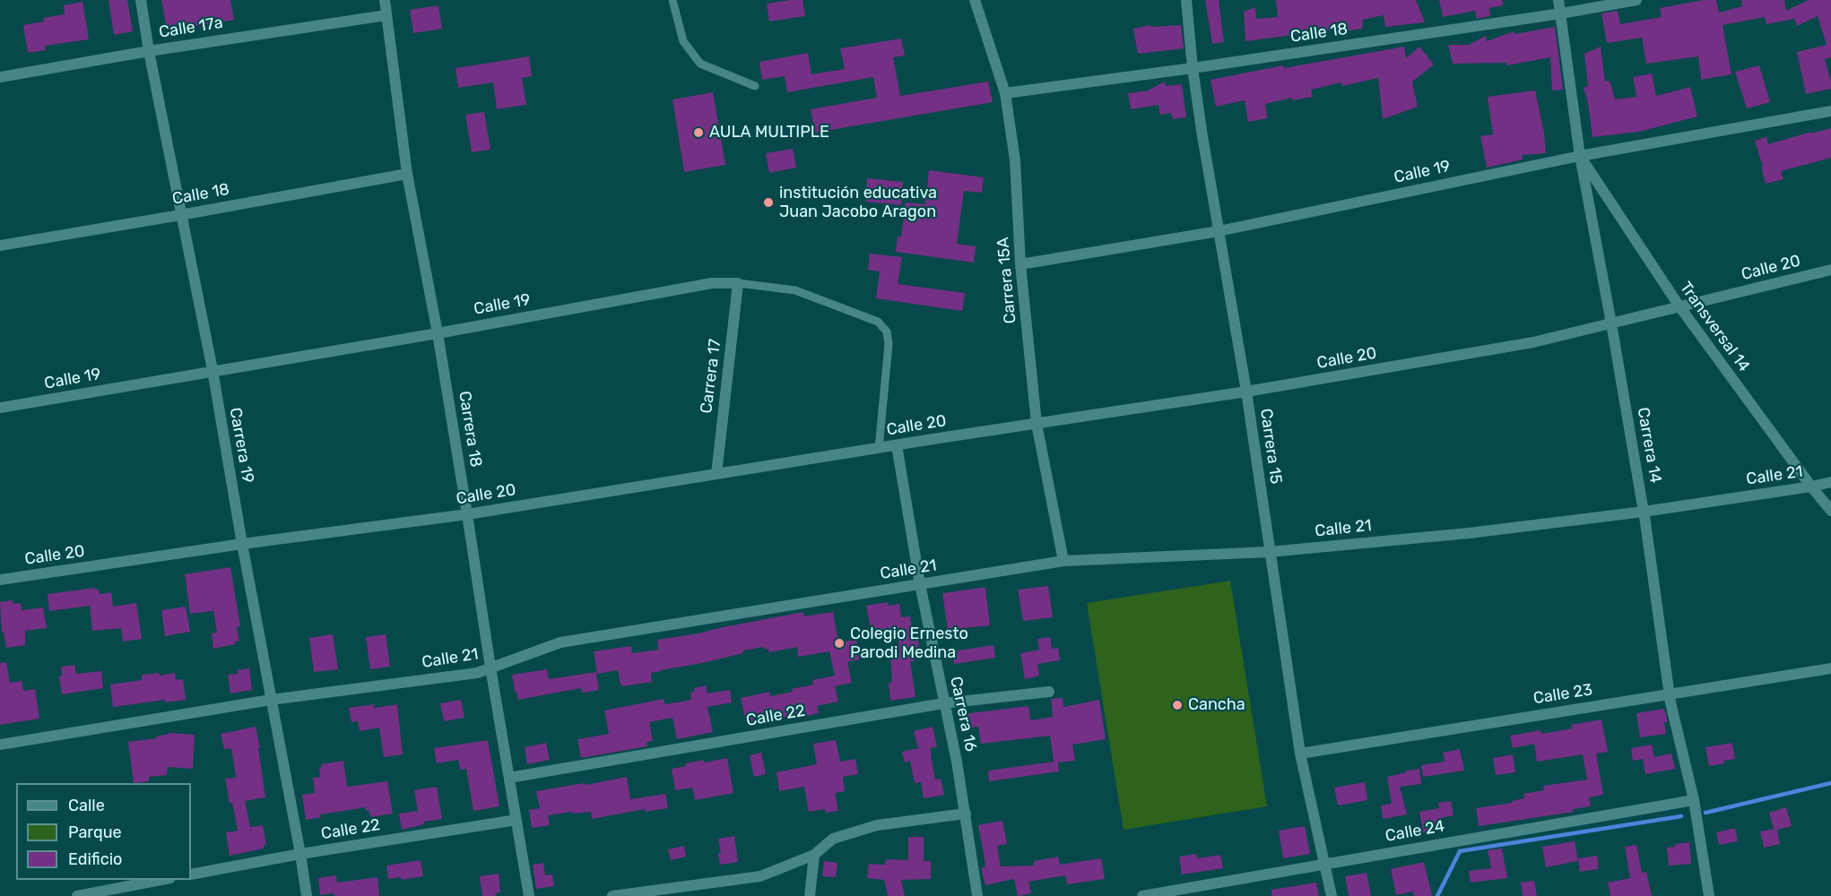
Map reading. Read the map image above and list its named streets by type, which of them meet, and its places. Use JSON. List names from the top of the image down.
{
  "streets": {
    "street": [
      "Calle 17a",
      "Calle 18",
      "Calle 19",
      "Calle 20",
      "Carrera 15A",
      "Transversal 14",
      "Carrera 17",
      "Carrera 18",
      "Carrera 19",
      "Carrera 14",
      "Carrera 15",
      "Calle 21",
      "Calle 23",
      "Carrera 16",
      "Calle 22",
      "Calle 24"
    ]
  },
  "crossings": [
    ["Calle 17a", "Carrera 18"],
    ["Calle 17a", "Carrera 19"],
    ["Calle 18", "Carrera 15A"],
    ["Calle 18", "Carrera 18"],
    ["Calle 18", "Carrera 19"],
    ["Calle 18", "Carrera 14"],
    ["Calle 18", "Carrera 15"],
    ["Calle 19", "Calle 20"],
    ["Calle 19", "Carrera 15A"],
    ["Calle 19", "Transversal 14"],
    ["Calle 19", "Carrera 17"],
    ["Calle 19", "Carrera 18"],
    ["Calle 19", "Carrera 19"],
    ["Calle 19", "Carrera 14"],
    ["Calle 19", "Carrera 15"],
    ["Calle 20", "Carrera 15A"],
    ["Calle 20", "Transversal 14"],
    ["Calle 20", "Carrera 17"],
    ["Calle 20", "Carrera 18"],
    ["Calle 20", "Carrera 19"],
    ["Calle 20", "Carrera 14"],
    ["Calle 20", "Carrera 15"],
    ["Calle 20", "Carrera 16"],
    ["Carrera 15A", "Calle 21"],
    ["Transversal 14", "Carrera 14"],
    ["Transversal 14", "Calle 21"],
    ["Carrera 18", "Calle 21"],
    ["Carrera 18", "Calle 22"],
    ["Carrera 19", "Calle 21"],
    ["Carrera 19", "Calle 22"],
    ["Carrera 14", "Calle 21"],
    ["Carrera 14", "Calle 23"],
    ["Carrera 14", "Calle 24"],
    ["Carrera 15", "Calle 21"],
    ["Carrera 15", "Calle 23"],
    ["Carrera 15", "Calle 24"],
    ["Calle 21", "Carrera 16"],
    ["Carrera 16", "Calle 22"]
  ],
  "places": [
    "AULA MULTIPLE",
    "institución educativa Juan Jacobo Aragon",
    "Colegio Ernesto Parodi Medina",
    "Cancha"
  ],
  "legend": ["Calle", "Parque", "Edificio"]
}
